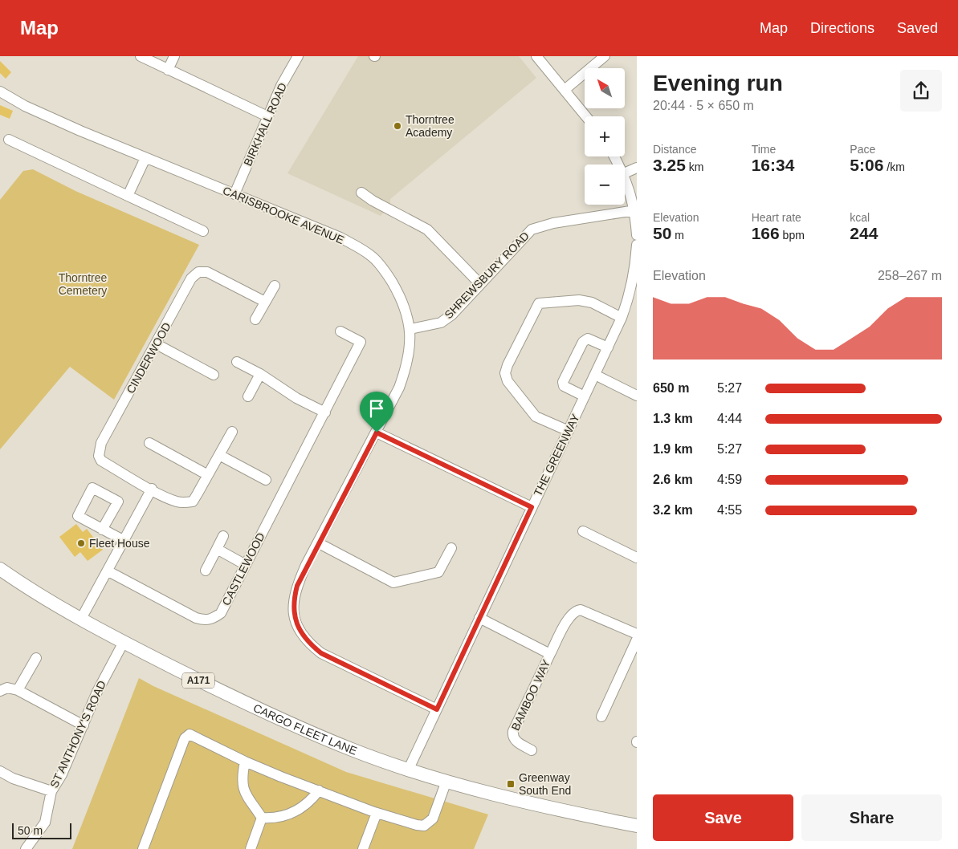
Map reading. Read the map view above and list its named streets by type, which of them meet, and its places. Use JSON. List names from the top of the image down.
{
  "streets": {
    "main road": ["A171", "CARGO FLEET LANE"],
    "street": [
      "BIRKHALL ROAD",
      "CARISBROOKE AVENUE",
      "SHREWSBURY ROAD",
      "CINDERWOOD",
      "THE GREENWAY",
      "CASTLEWOOD",
      "BAMBOO WAY",
      "ST ANTHONY'S ROAD"
    ]
  },
  "crossings": [
    ["BIRKHALL ROAD", "CARISBROOKE AVENUE"],
    ["CARISBROOKE AVENUE", "SHREWSBURY ROAD"],
    ["CARISBROOKE AVENUE", "THE GREENWAY"],
    ["THE GREENWAY", "BAMBOO WAY"],
    ["THE GREENWAY", "CARGO FLEET LANE"],
    ["CARGO FLEET LANE", "ST ANTHONY'S ROAD"]
  ],
  "parks": ["Thorntree Cemetery"],
  "places": {
    "other": ["Thorntree Academy", "Fleet House"],
    "transit": ["Greenway South End"]
  },
  "scale_bar": "50 m",
  "north": "top left",
  "page": {
    "header": "Map",
    "nav": ["Map", "Directions", "Saved"],
    "heading": ["Evening run", "20:44 · 5 × 650 m"],
    "map_buttons": ["+", "−"],
    "stats": [
      ["Distance", "3.25 km"],
      ["Time", "16:34"],
      ["Pace", "5:06 /km"],
      ["Elevation", "50 m"],
      ["Heart rate", "166 bpm"],
      ["kcal", "244"]
    ],
    "chart": ["Elevation", "258–267 m"],
    "list": [
      {
        "name": "650 m",
        "note": "5:27"
      },
      {
        "name": "1.3 km",
        "note": "4:44"
      },
      {
        "name": "1.9 km",
        "note": "5:27"
      },
      {
        "name": "2.6 km",
        "note": "4:59"
      },
      {
        "name": "3.2 km",
        "note": "4:55"
      }
    ],
    "buttons": ["Save", "Share"],
    "scale": "50 m"
  }
}
